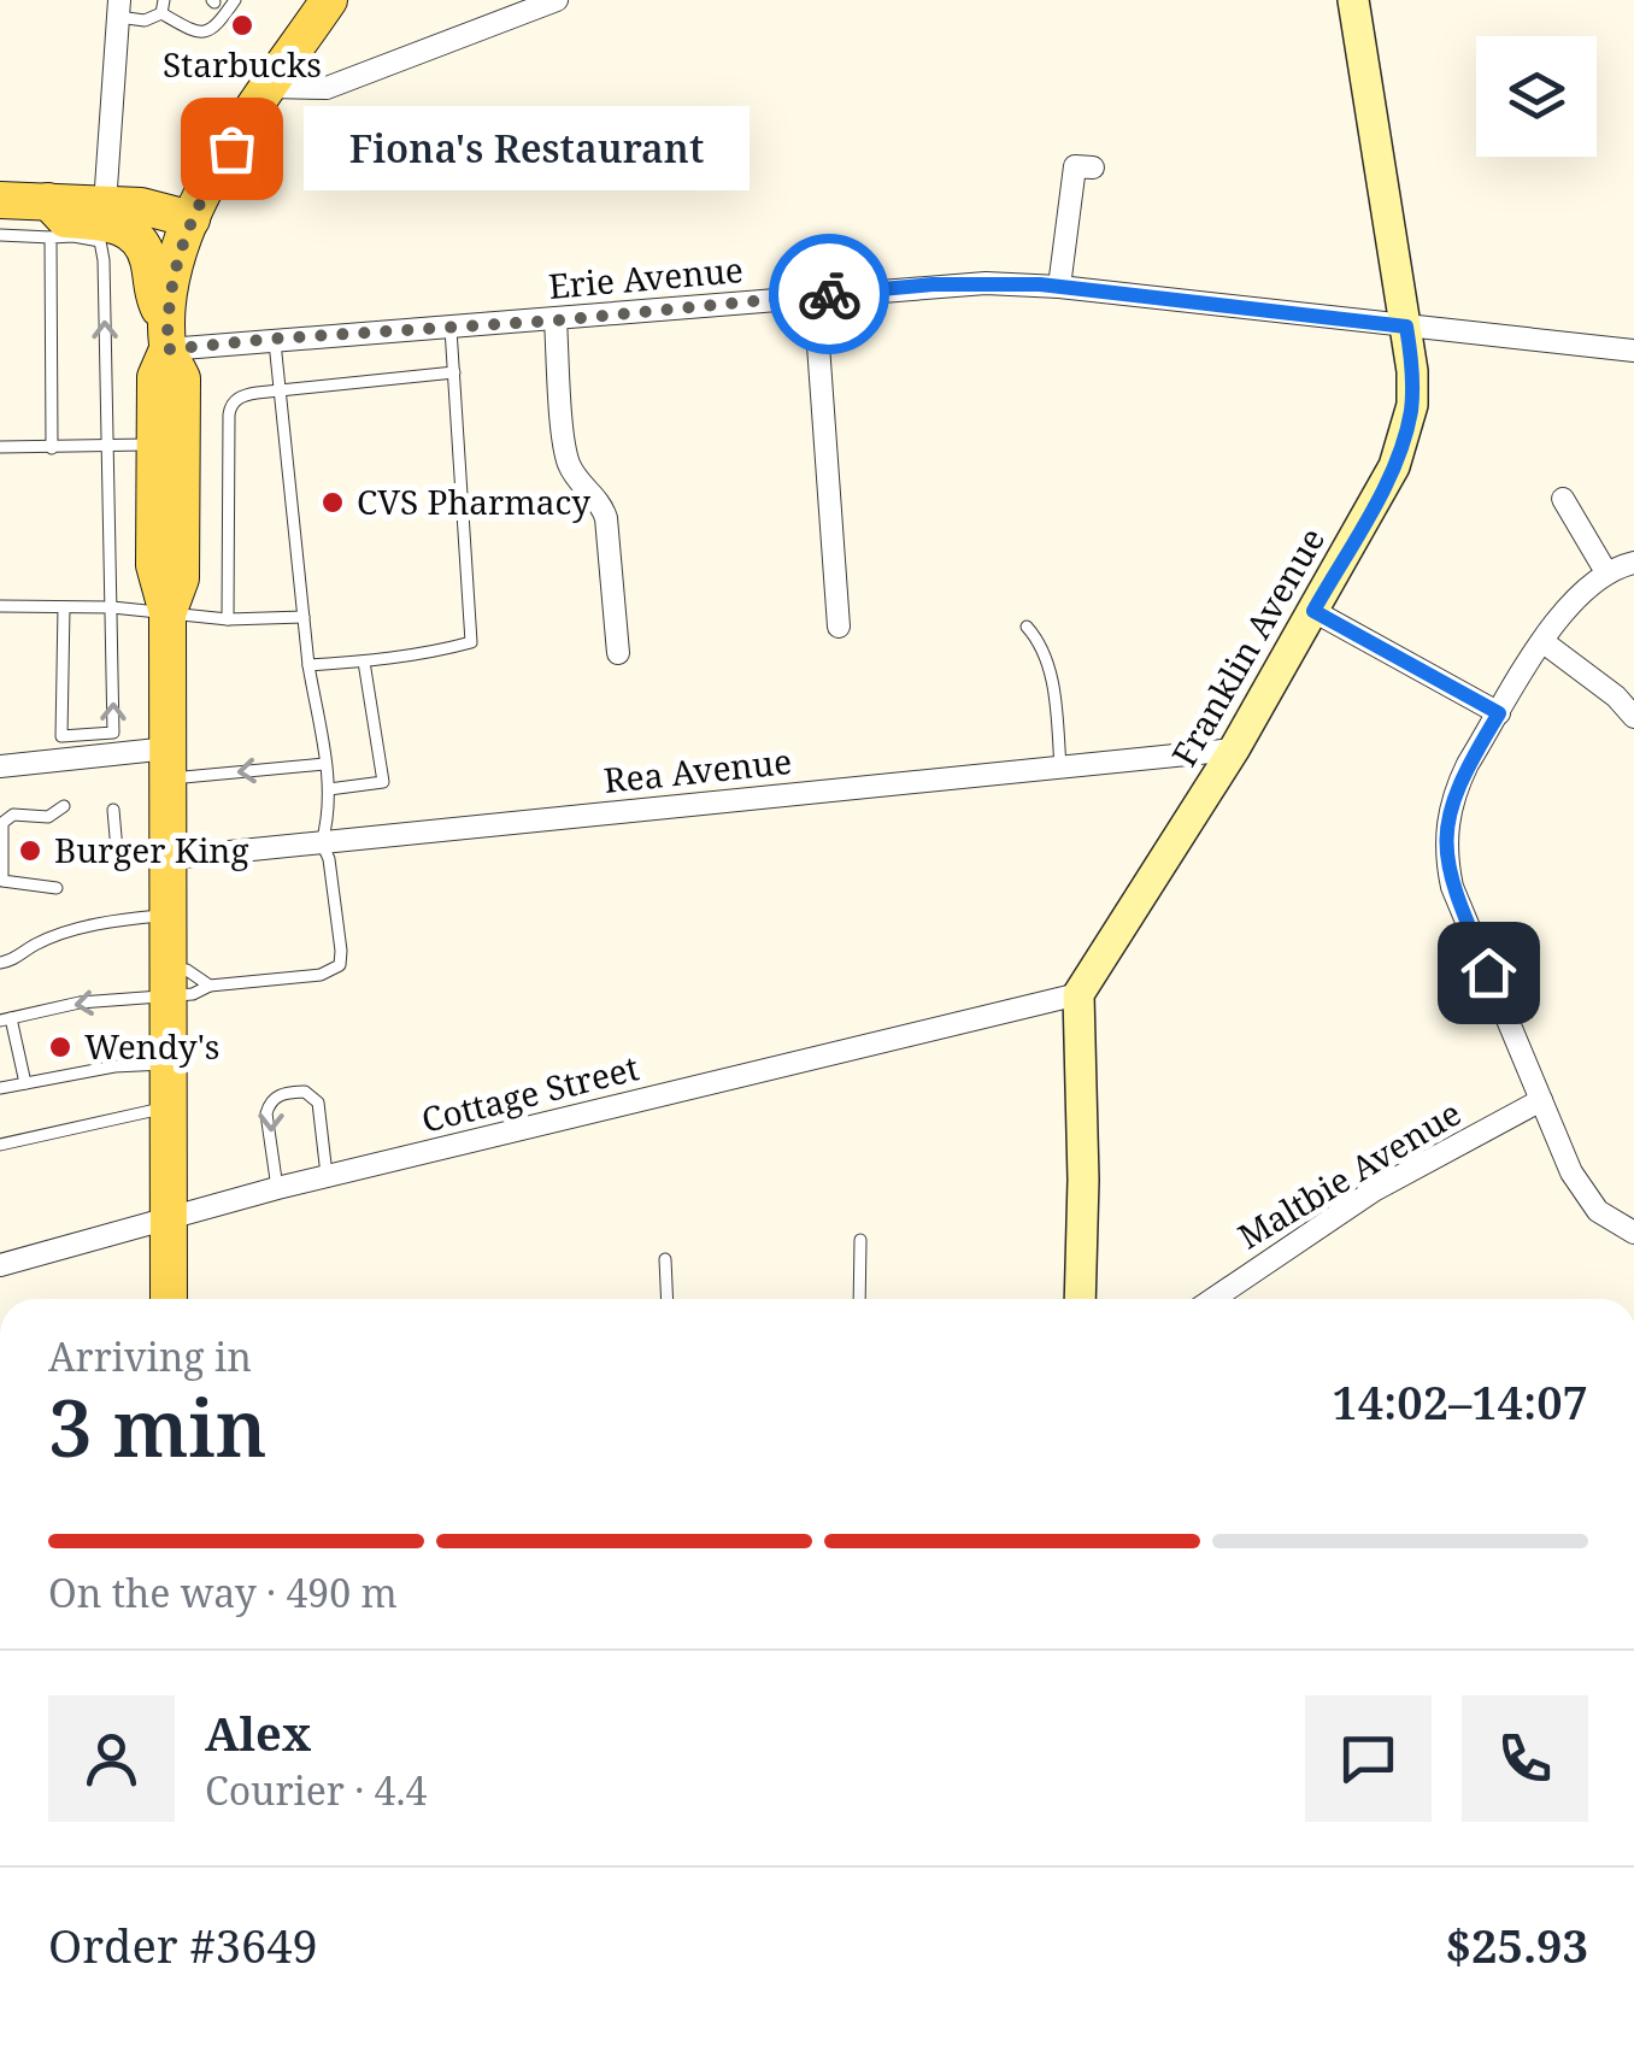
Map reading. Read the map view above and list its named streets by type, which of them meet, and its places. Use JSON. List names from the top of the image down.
{
  "streets": {
    "street": [
      "Erie Avenue",
      "Franklin Avenue",
      "Rea Avenue",
      "Cottage Street",
      "Maltbie Avenue"
    ]
  },
  "crossings": [
    ["Erie Avenue", "Franklin Avenue"],
    ["Franklin Avenue", "Rea Avenue"],
    ["Franklin Avenue", "Cottage Street"]
  ],
  "places": [
    "Starbucks",
    "Fiona's Restaurant",
    "CVS Pharmacy",
    "Burger King",
    "Wendy's"
  ],
  "page": {
    "bubble": "Fiona's Restaurant",
    "heading": ["3 min", "Arriving in", "14:02–14:07"],
    "panel": [
      "Alex",
      "Courier · 4.4",
      "Order #3649",
      "$25.93"
    ],
    "bar": "On the way · 490 m"
  }
}
